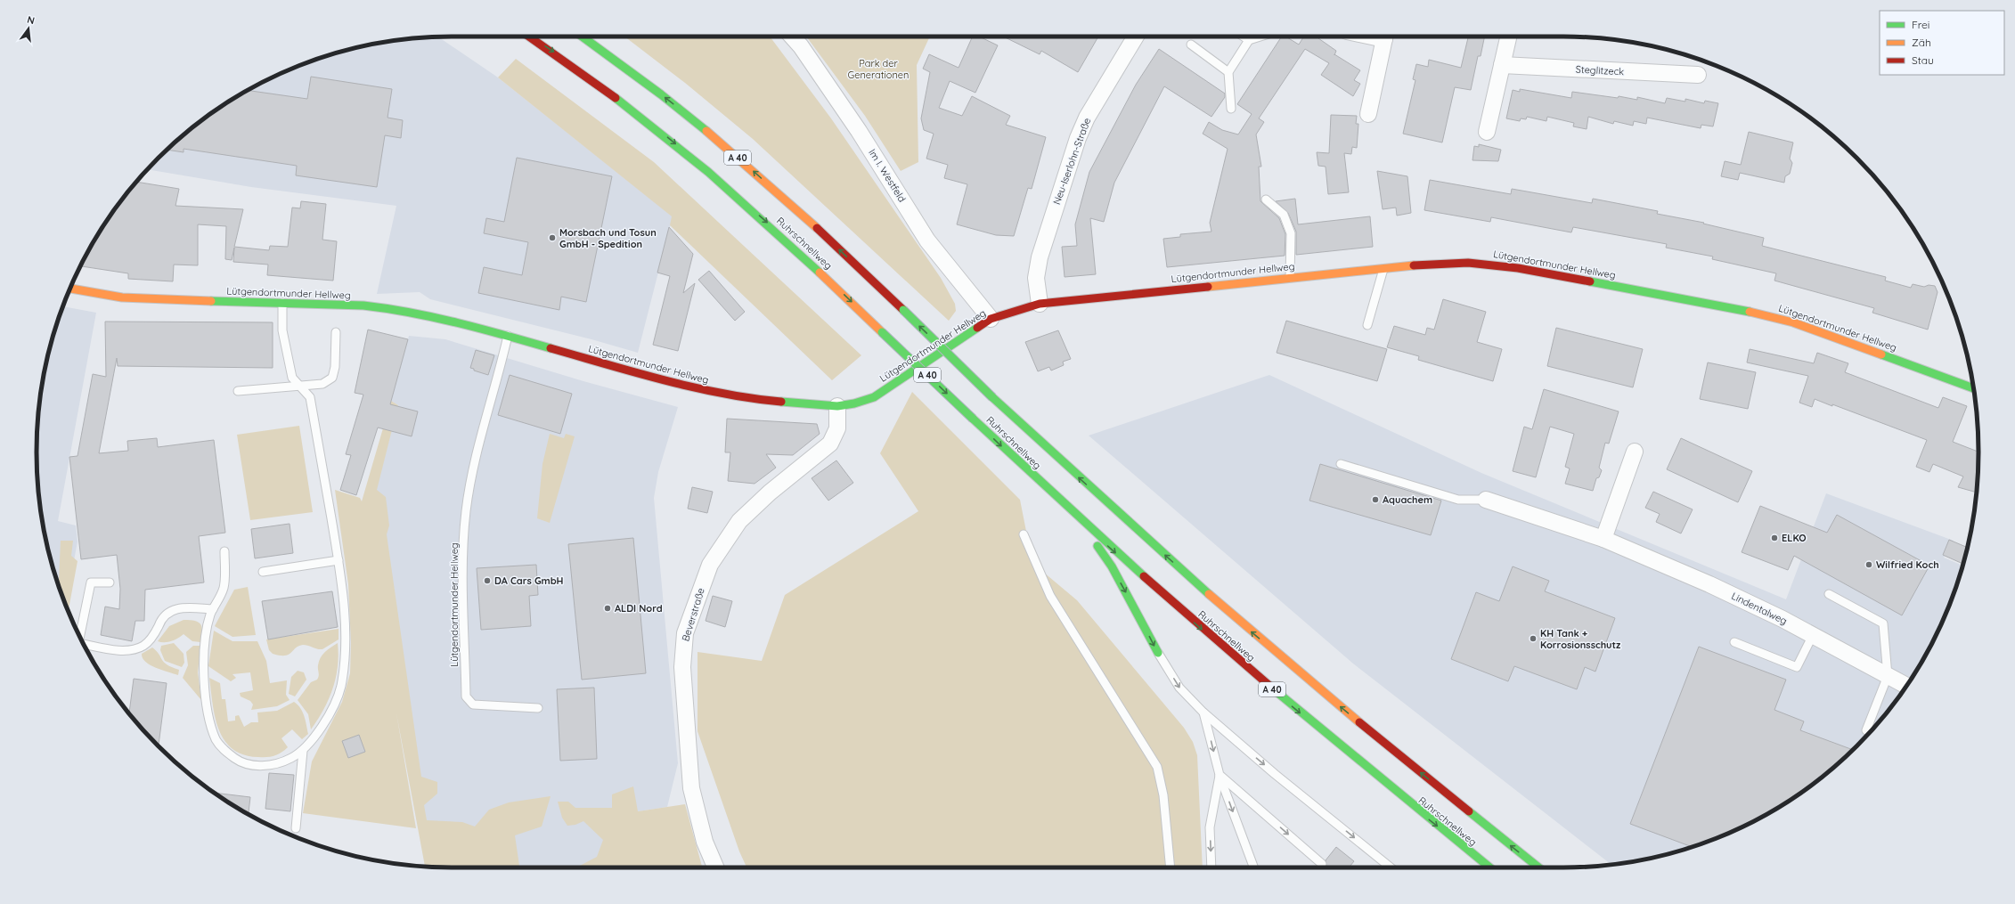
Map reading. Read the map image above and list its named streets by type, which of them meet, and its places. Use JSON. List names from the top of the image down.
{
  "streets": {
    "main road": ["A 40", "Ruhrschnellweg", "Lütgendortmunder Hellweg"],
    "street": [
      "Steglitzeck",
      "Neu-Iserlohn-Straße",
      "Im I. Westfeld",
      "Lindentalweg",
      "Beverstraße"
    ]
  },
  "crossings": [
    ["Neu-Iserlohn-Straße", "Lütgendortmunder Hellweg"],
    ["Im I. Westfeld", "Lütgendortmunder Hellweg"],
    ["Lütgendortmunder Hellweg", "Beverstraße"]
  ],
  "parks": ["Park der Generationen"],
  "places": [
    "Morsbach und Tosun GmbH - Spedition",
    "Aquachem",
    "ELKO",
    "Wilfried Koch",
    "DA Cars GmbH",
    "ALDI Nord",
    "KH Tank + Korrosionsschutz"
  ],
  "legend": ["Frei", "Zäh", "Stau"],
  "north": "top"
}
